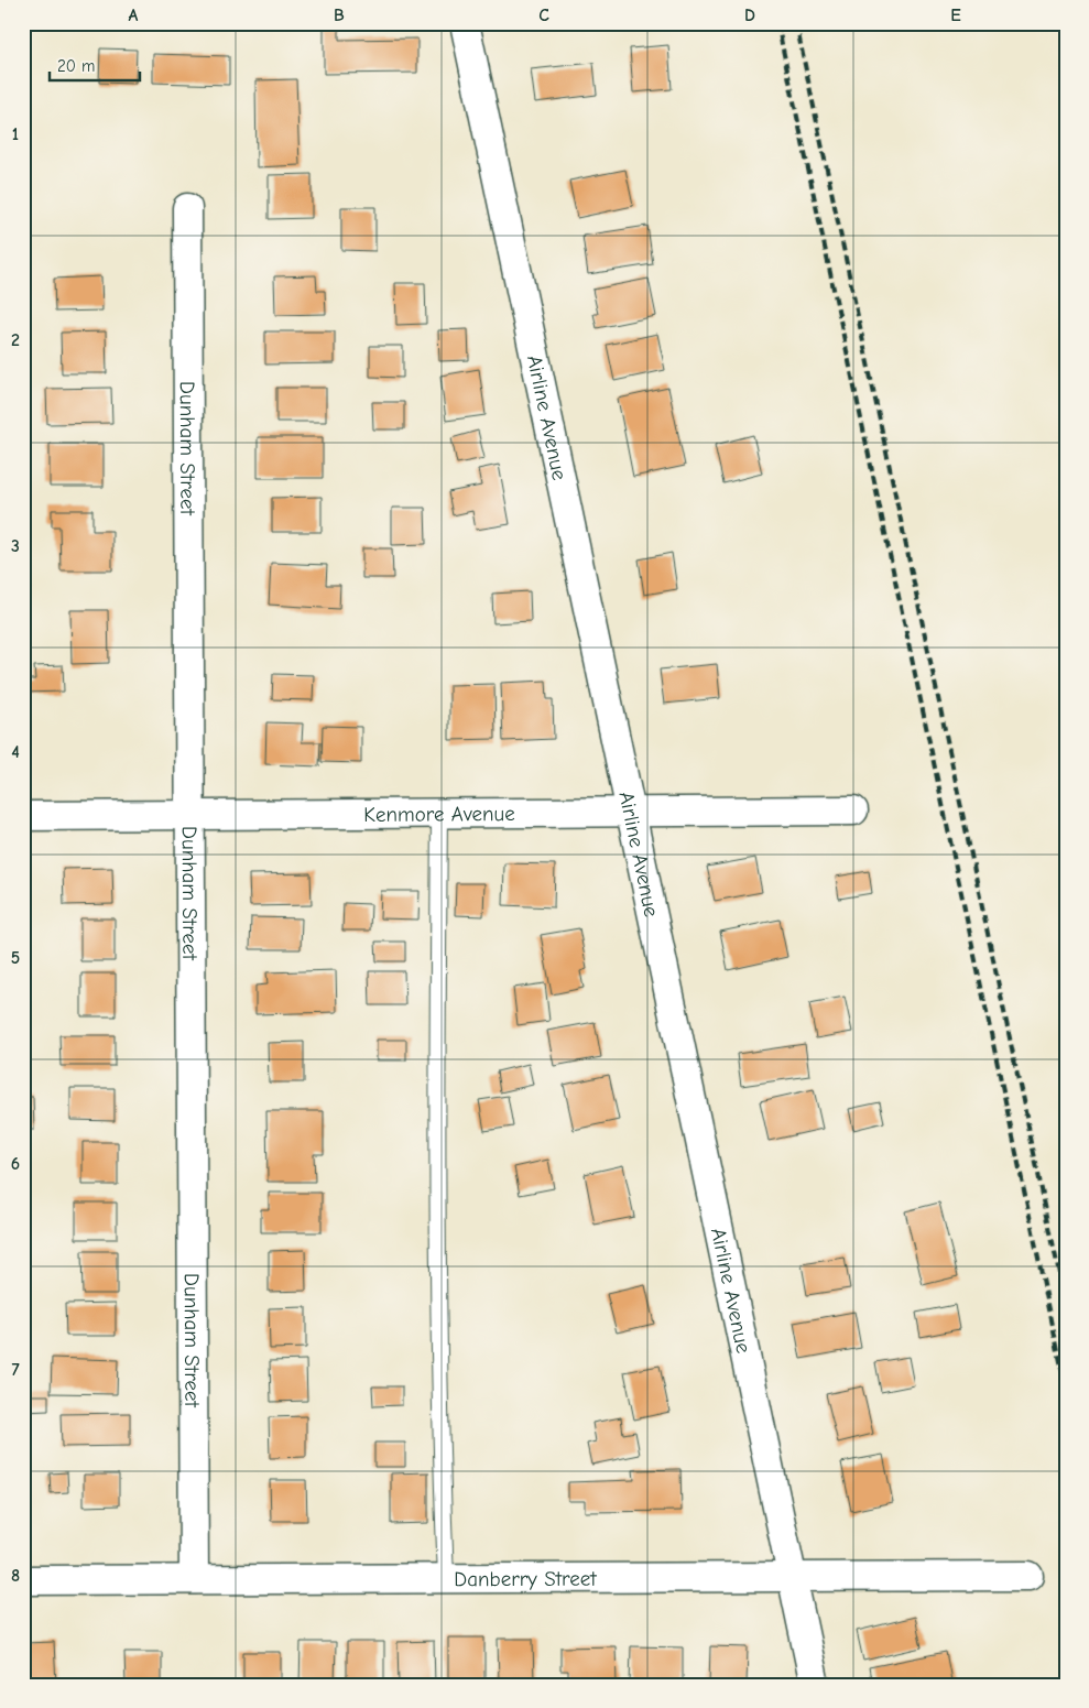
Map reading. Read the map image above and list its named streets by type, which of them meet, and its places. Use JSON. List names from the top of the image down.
{
  "streets": {
    "street": [
      "Airline Avenue",
      "Dunham Street",
      "Kenmore Avenue",
      "Danberry Street"
    ]
  },
  "crossings": [
    ["Airline Avenue", "Kenmore Avenue"],
    ["Airline Avenue", "Danberry Street"],
    ["Dunham Street", "Kenmore Avenue"],
    ["Dunham Street", "Danberry Street"]
  ],
  "scale_bar": "20 m",
  "grid": {
    "columns": [
      "A",
      "B",
      "C",
      "D",
      "E"
    ],
    "rows": [
      "1",
      "2",
      "3",
      "4",
      "5",
      "6",
      "7",
      "8"
    ]
  }
}
